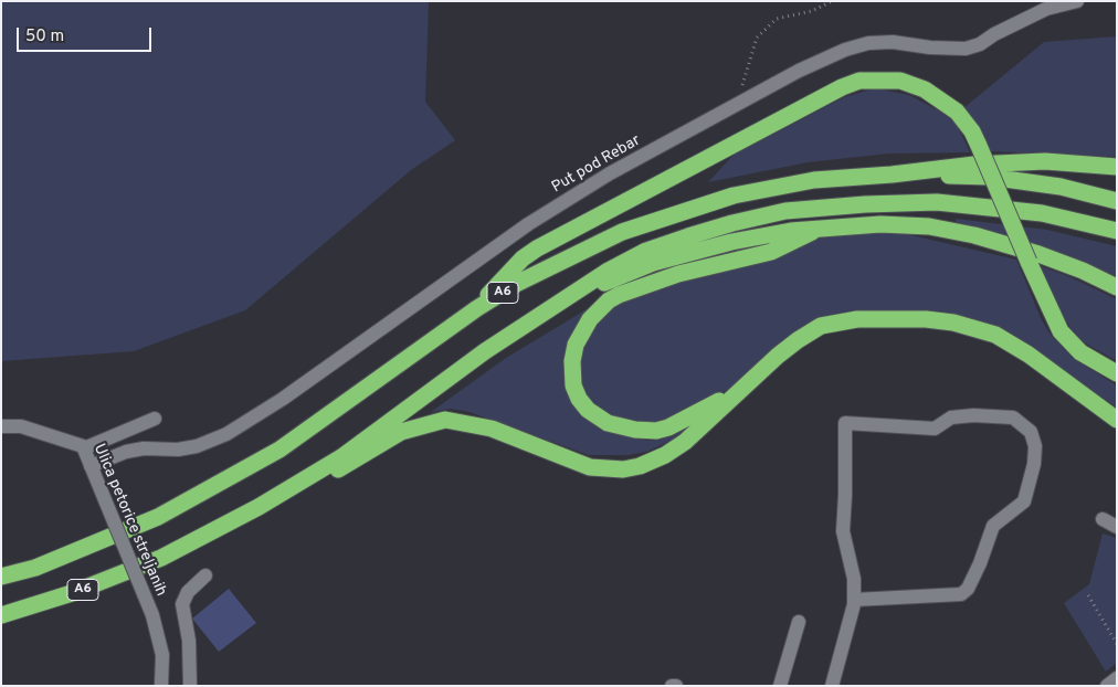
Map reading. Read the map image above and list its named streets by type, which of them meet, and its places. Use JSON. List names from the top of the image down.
{
  "streets": {
    "highway": ["A6"],
    "street": ["Put pod Rebar", "Ulica petorice streljanih"]
  },
  "crossings": [
    ["Put pod Rebar", "Ulica petorice streljanih"]
  ],
  "scale_bar": "50 m"
}
